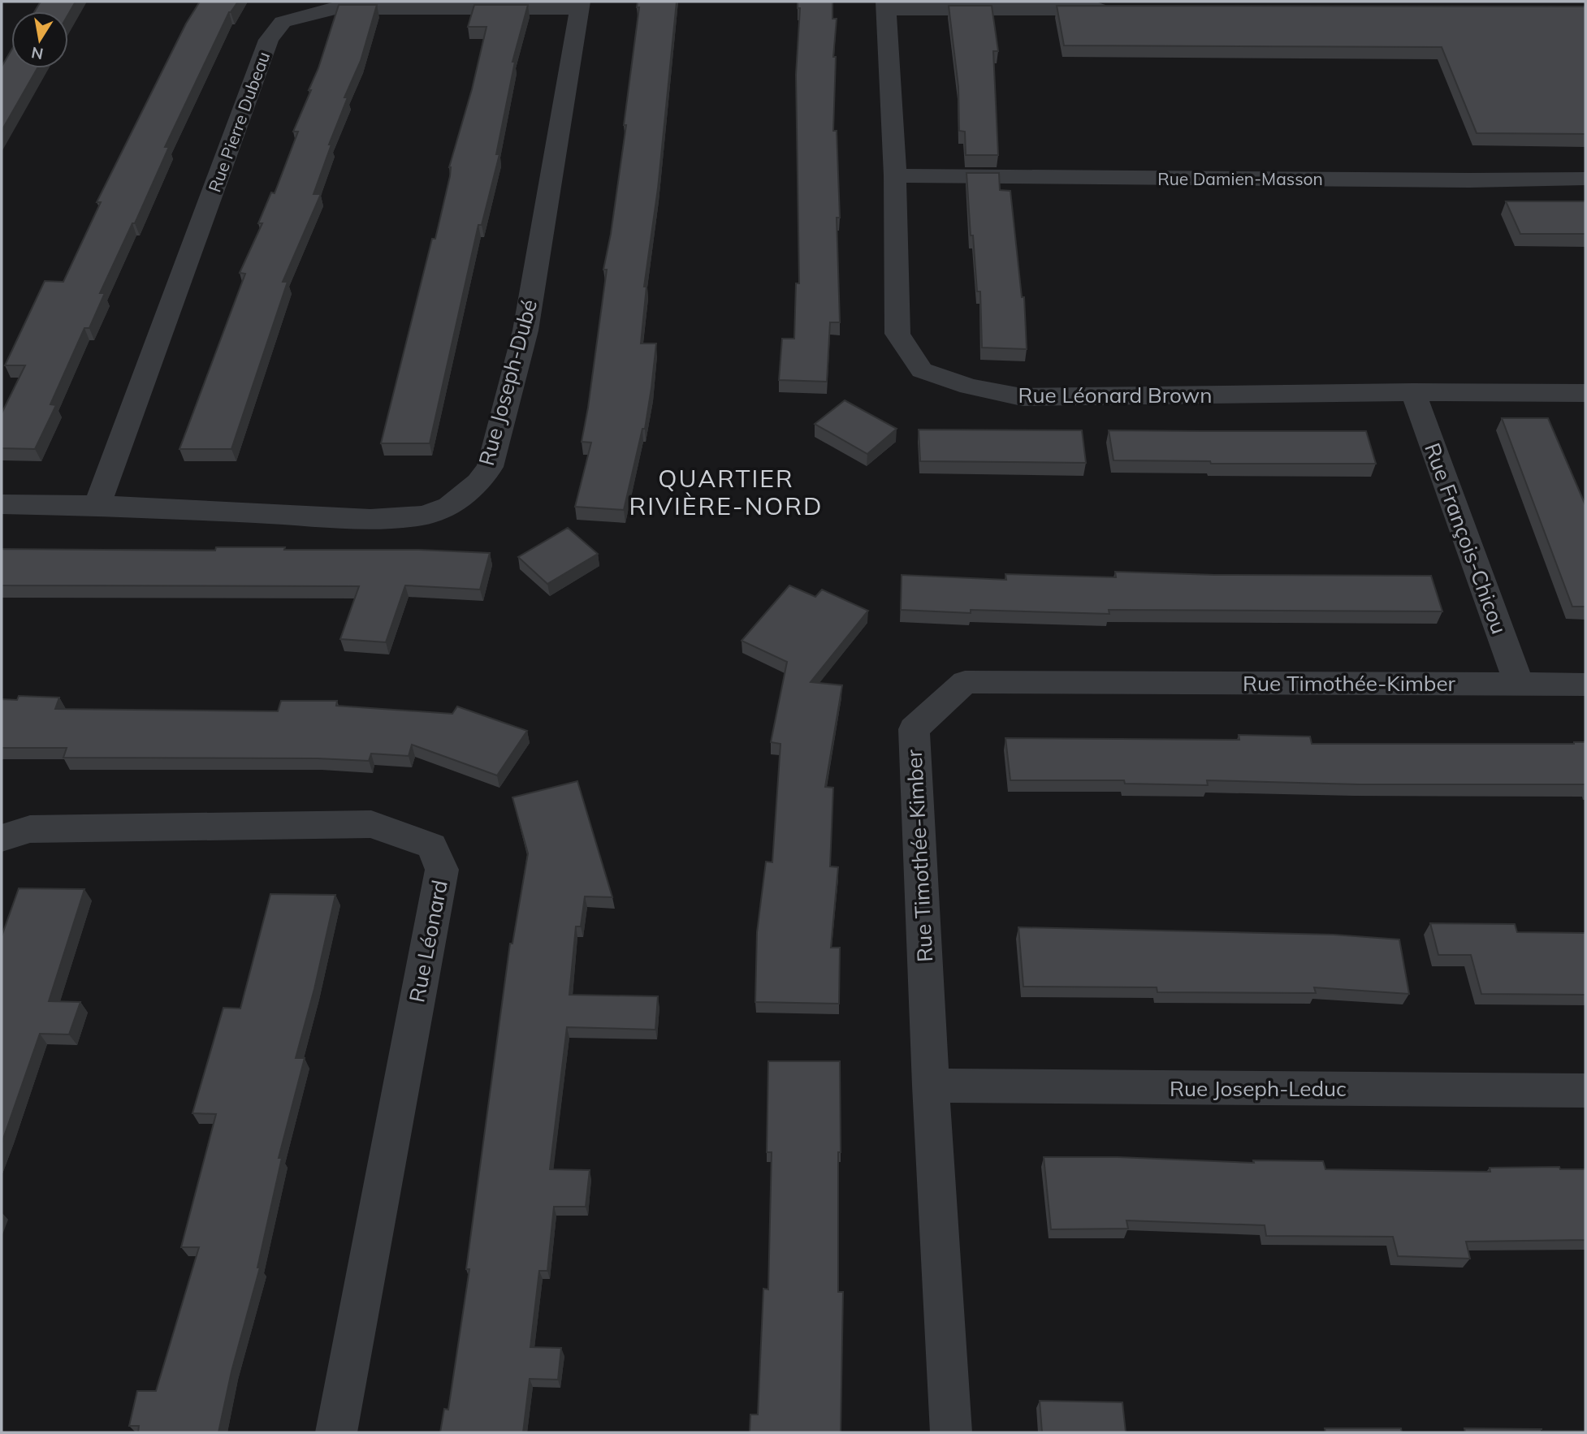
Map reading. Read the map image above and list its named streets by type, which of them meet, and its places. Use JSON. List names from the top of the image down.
{
  "streets": {
    "street": [
      "Rue Pierre Dubeau",
      "Rue Damien-Masson",
      "Rue Joseph-Dubé",
      "Rue Léonard Brown",
      "Rue François-Chicou",
      "Rue Timothée-Kimber",
      "Rue Léonard",
      "Rue Joseph-Leduc"
    ]
  },
  "crossings": [
    ["Rue Pierre Dubeau", "Rue Joseph-Dubé"],
    ["Rue Damien-Masson", "Rue Léonard Brown"],
    ["Rue Léonard Brown", "Rue François-Chicou"],
    ["Rue François-Chicou", "Rue Timothée-Kimber"],
    ["Rue Timothée-Kimber", "Rue Joseph-Leduc"]
  ],
  "districts": ["QUARTIER RIVIÈRE-NORD"],
  "north": "bottom"
}
